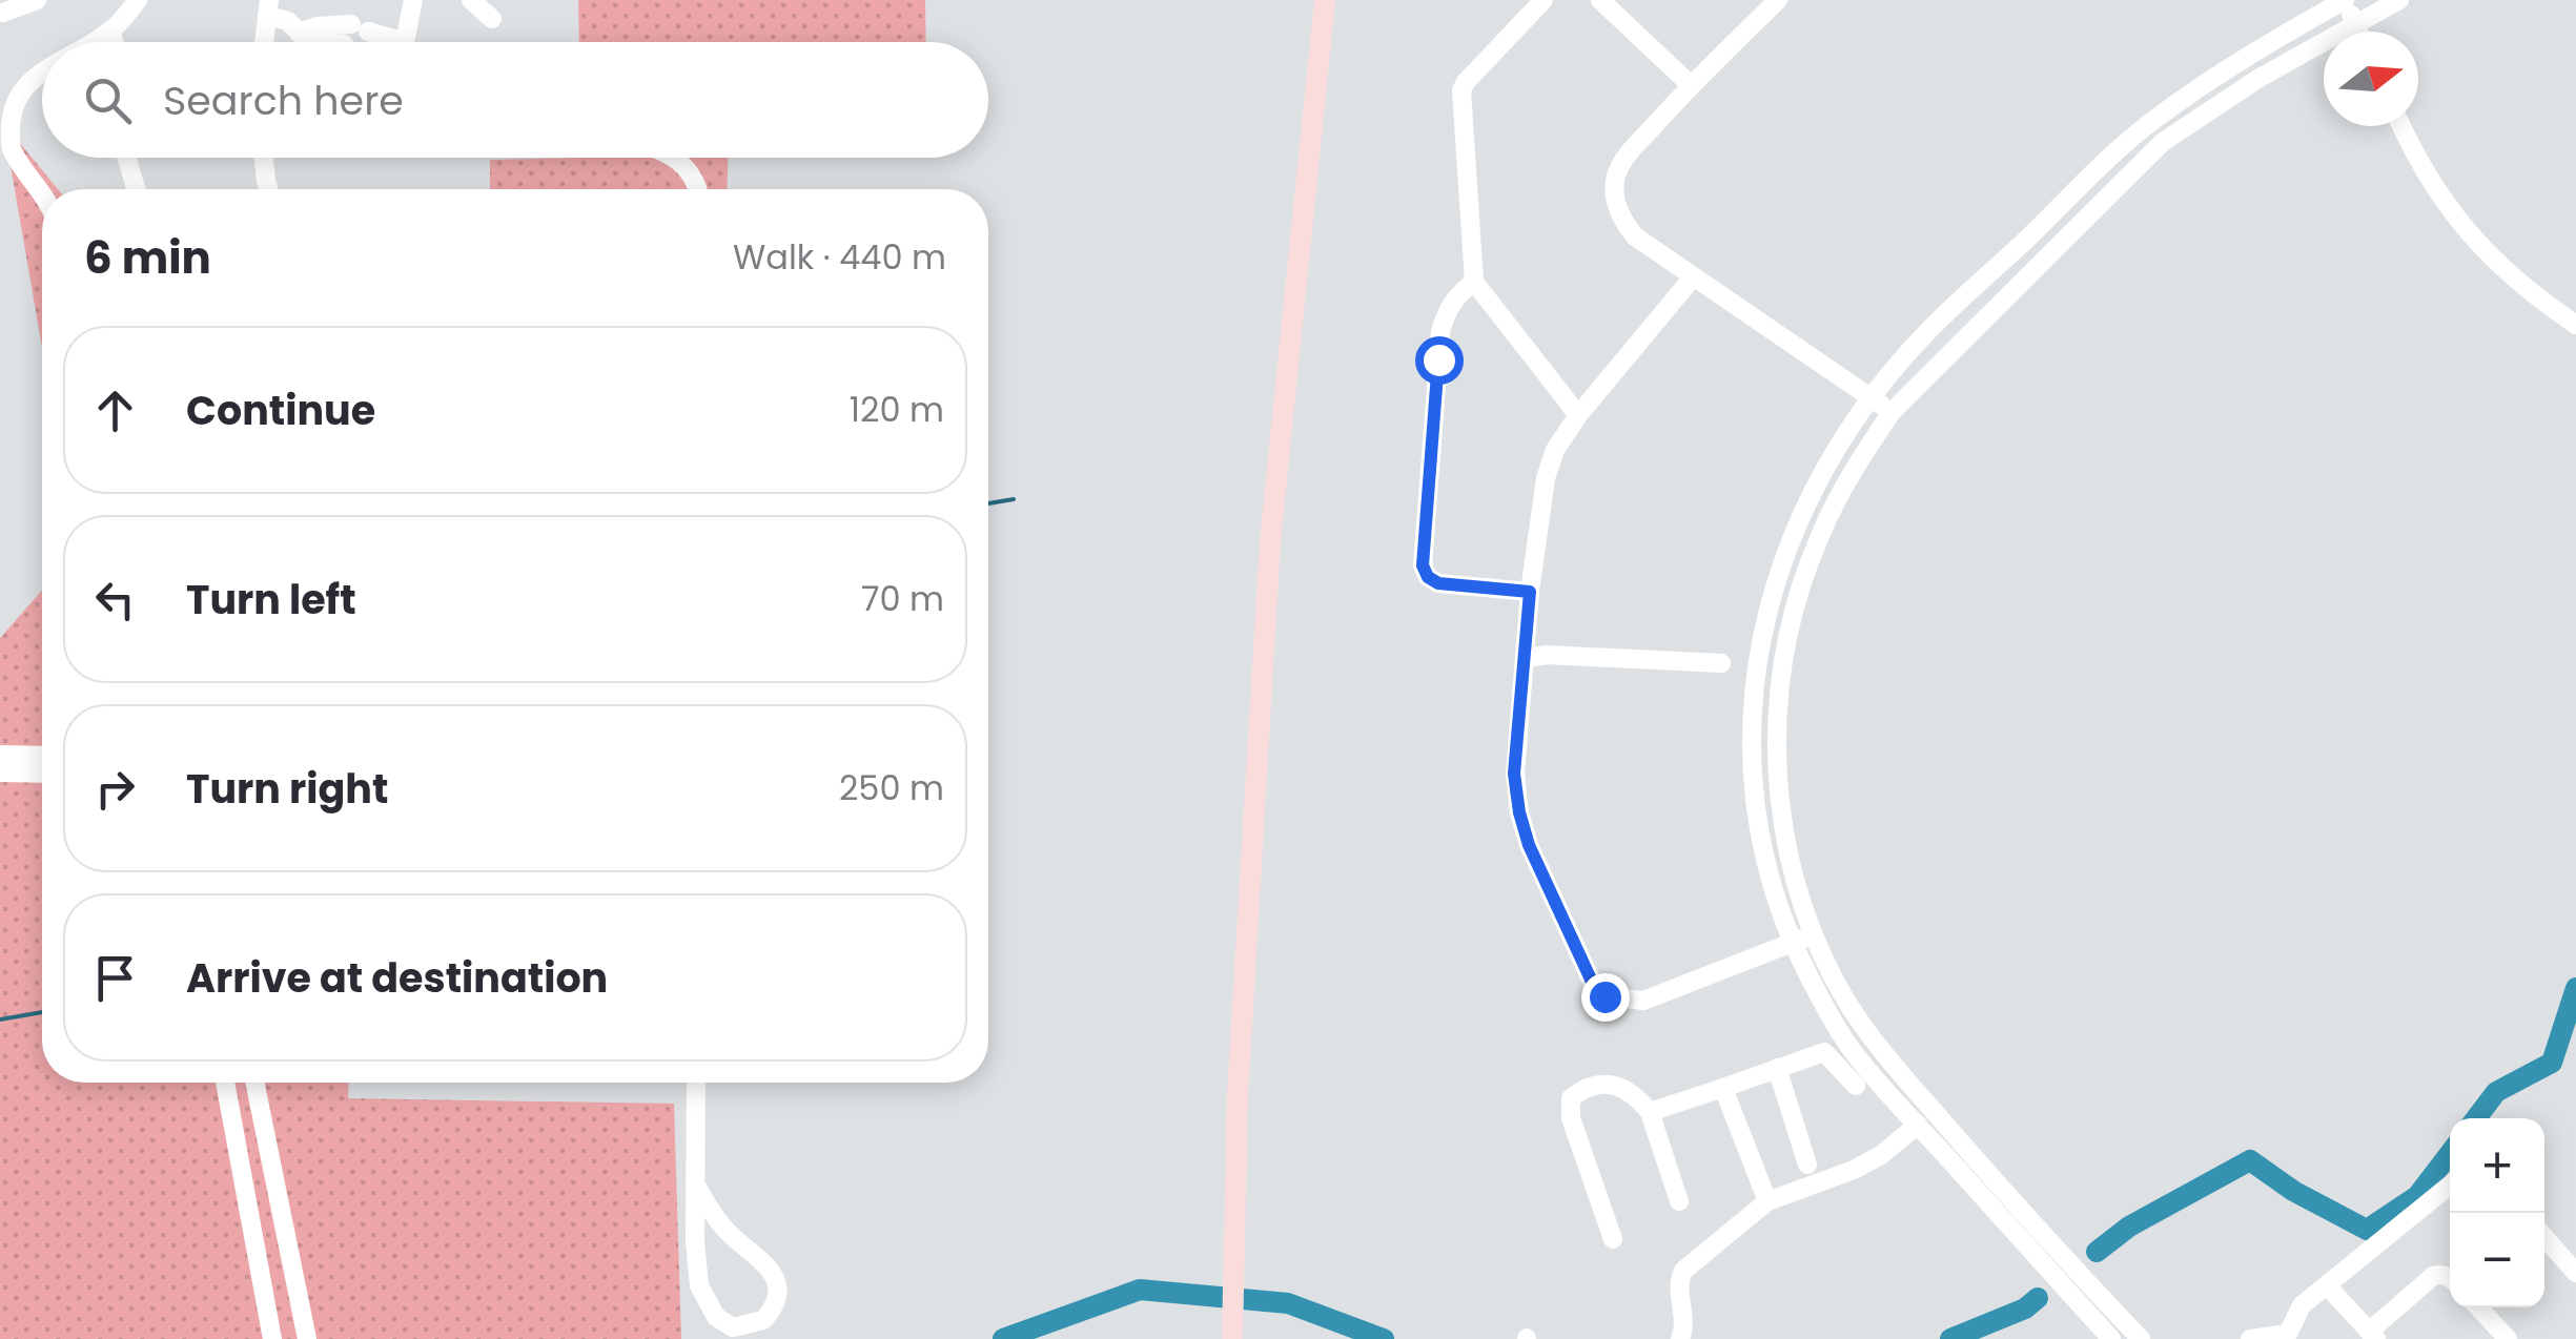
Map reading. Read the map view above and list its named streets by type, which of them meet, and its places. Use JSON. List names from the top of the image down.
{
  "north": "right",
  "page": {
    "search": "Search here",
    "heading": ["6 min", "Walk · 440 m"],
    "list": [
      ["Continue", "120 m"],
      ["Turn left", "70 m"],
      ["Turn right", "250 m"],
      "Arrive at destination"
    ],
    "map_buttons": ["+", "−"]
  }
}
